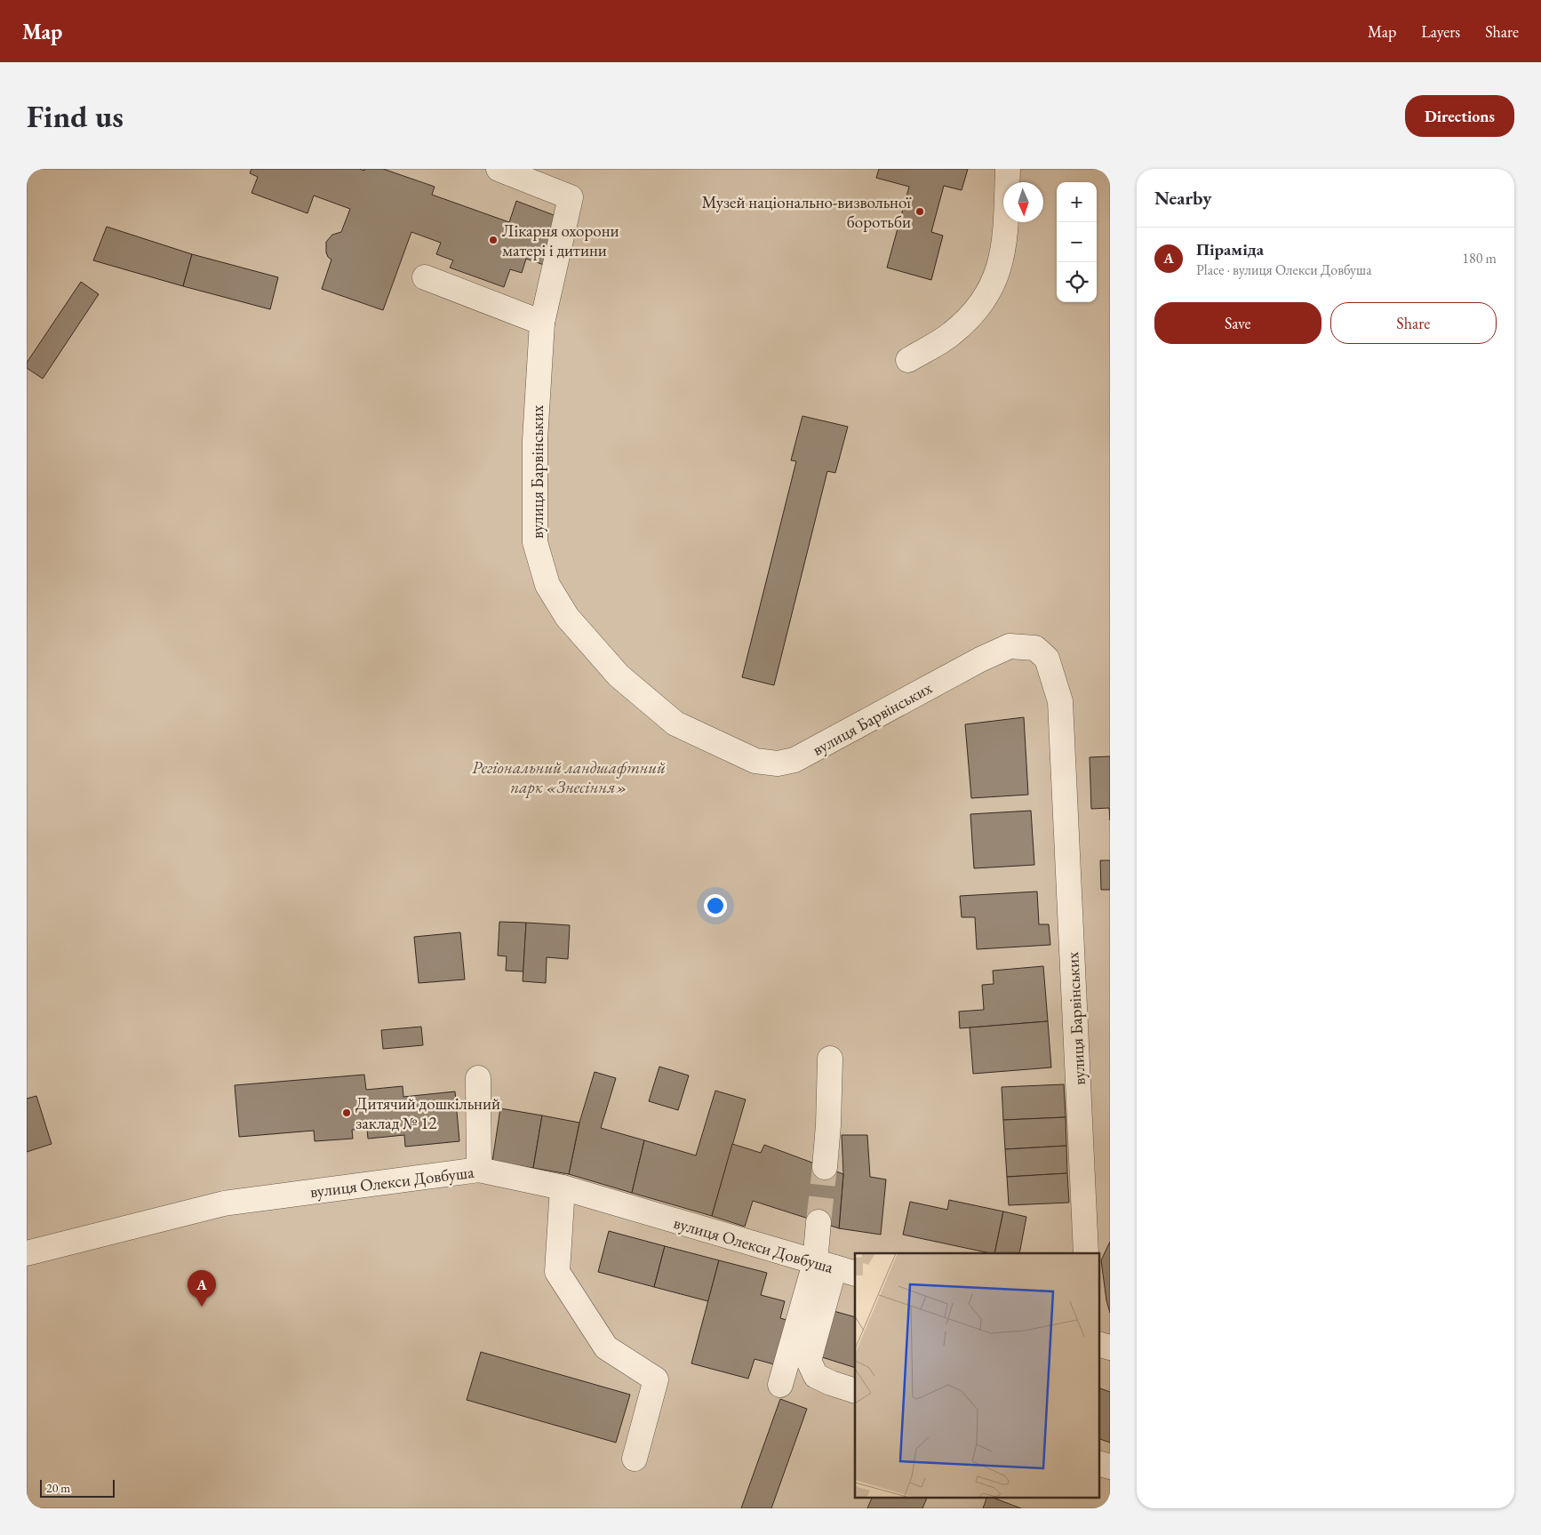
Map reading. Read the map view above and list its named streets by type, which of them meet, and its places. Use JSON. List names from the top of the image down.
{
  "streets": {
    "street": ["вулиця Барвінських", "вулиця Олекси Довбуша"]
  },
  "parks": ["Регіональний ландшафтний парк «Знесіння»"],
  "places": ["Музей національно-визвольної боротьби", "Лікарня охорони матері і дитини", "Дитячий дошкільний заклад № 12"],
  "scale_bar": "20 m",
  "north": "bottom",
  "page": {
    "header": "Map",
    "nav": ["Map", "Layers", "Share"],
    "buttons": [
      "Directions",
      ["Save", "Share"]
    ],
    "title": "Find us",
    "heading": "Nearby",
    "map_buttons": ["+", "−"],
    "list": [
      {
        "mark": "A",
        "name": "Піраміда",
        "note": "Place · вулиця Олекси Довбуша",
        "value": "180 m"
      }
    ],
    "pins": "A",
    "scale": "20 m"
  }
}
